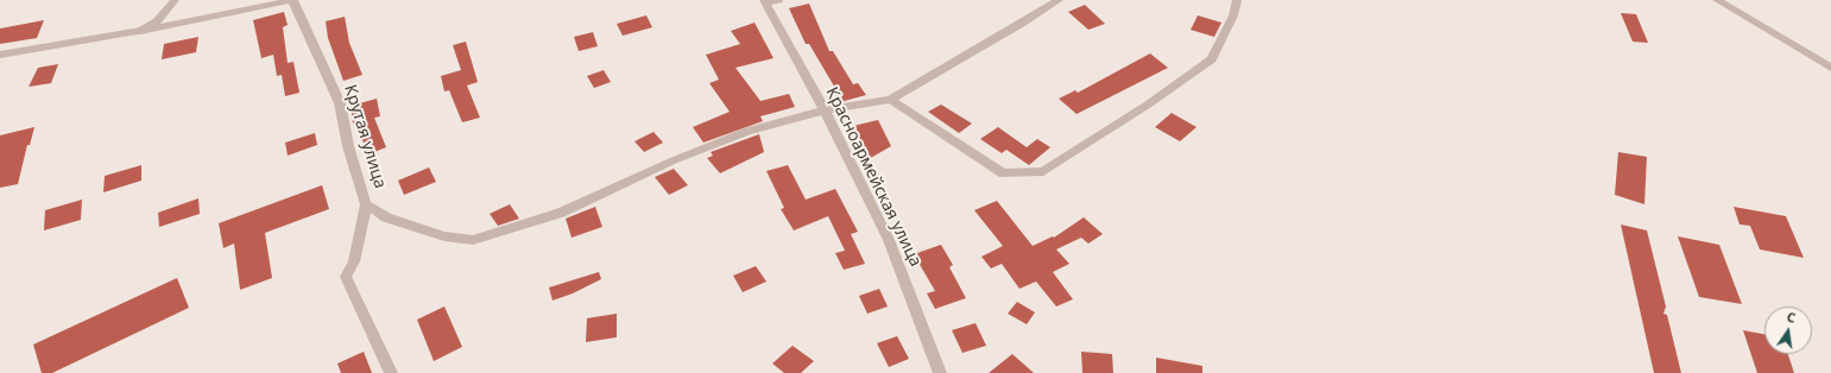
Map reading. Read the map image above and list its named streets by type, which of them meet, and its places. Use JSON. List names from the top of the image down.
{
  "streets": {
    "street": ["Крутая улица", "Красноармейская улица"]
  },
  "crossings": [
    ["Крутая улица", "Красноармейская улица"]
  ],
  "north": "top"
}
